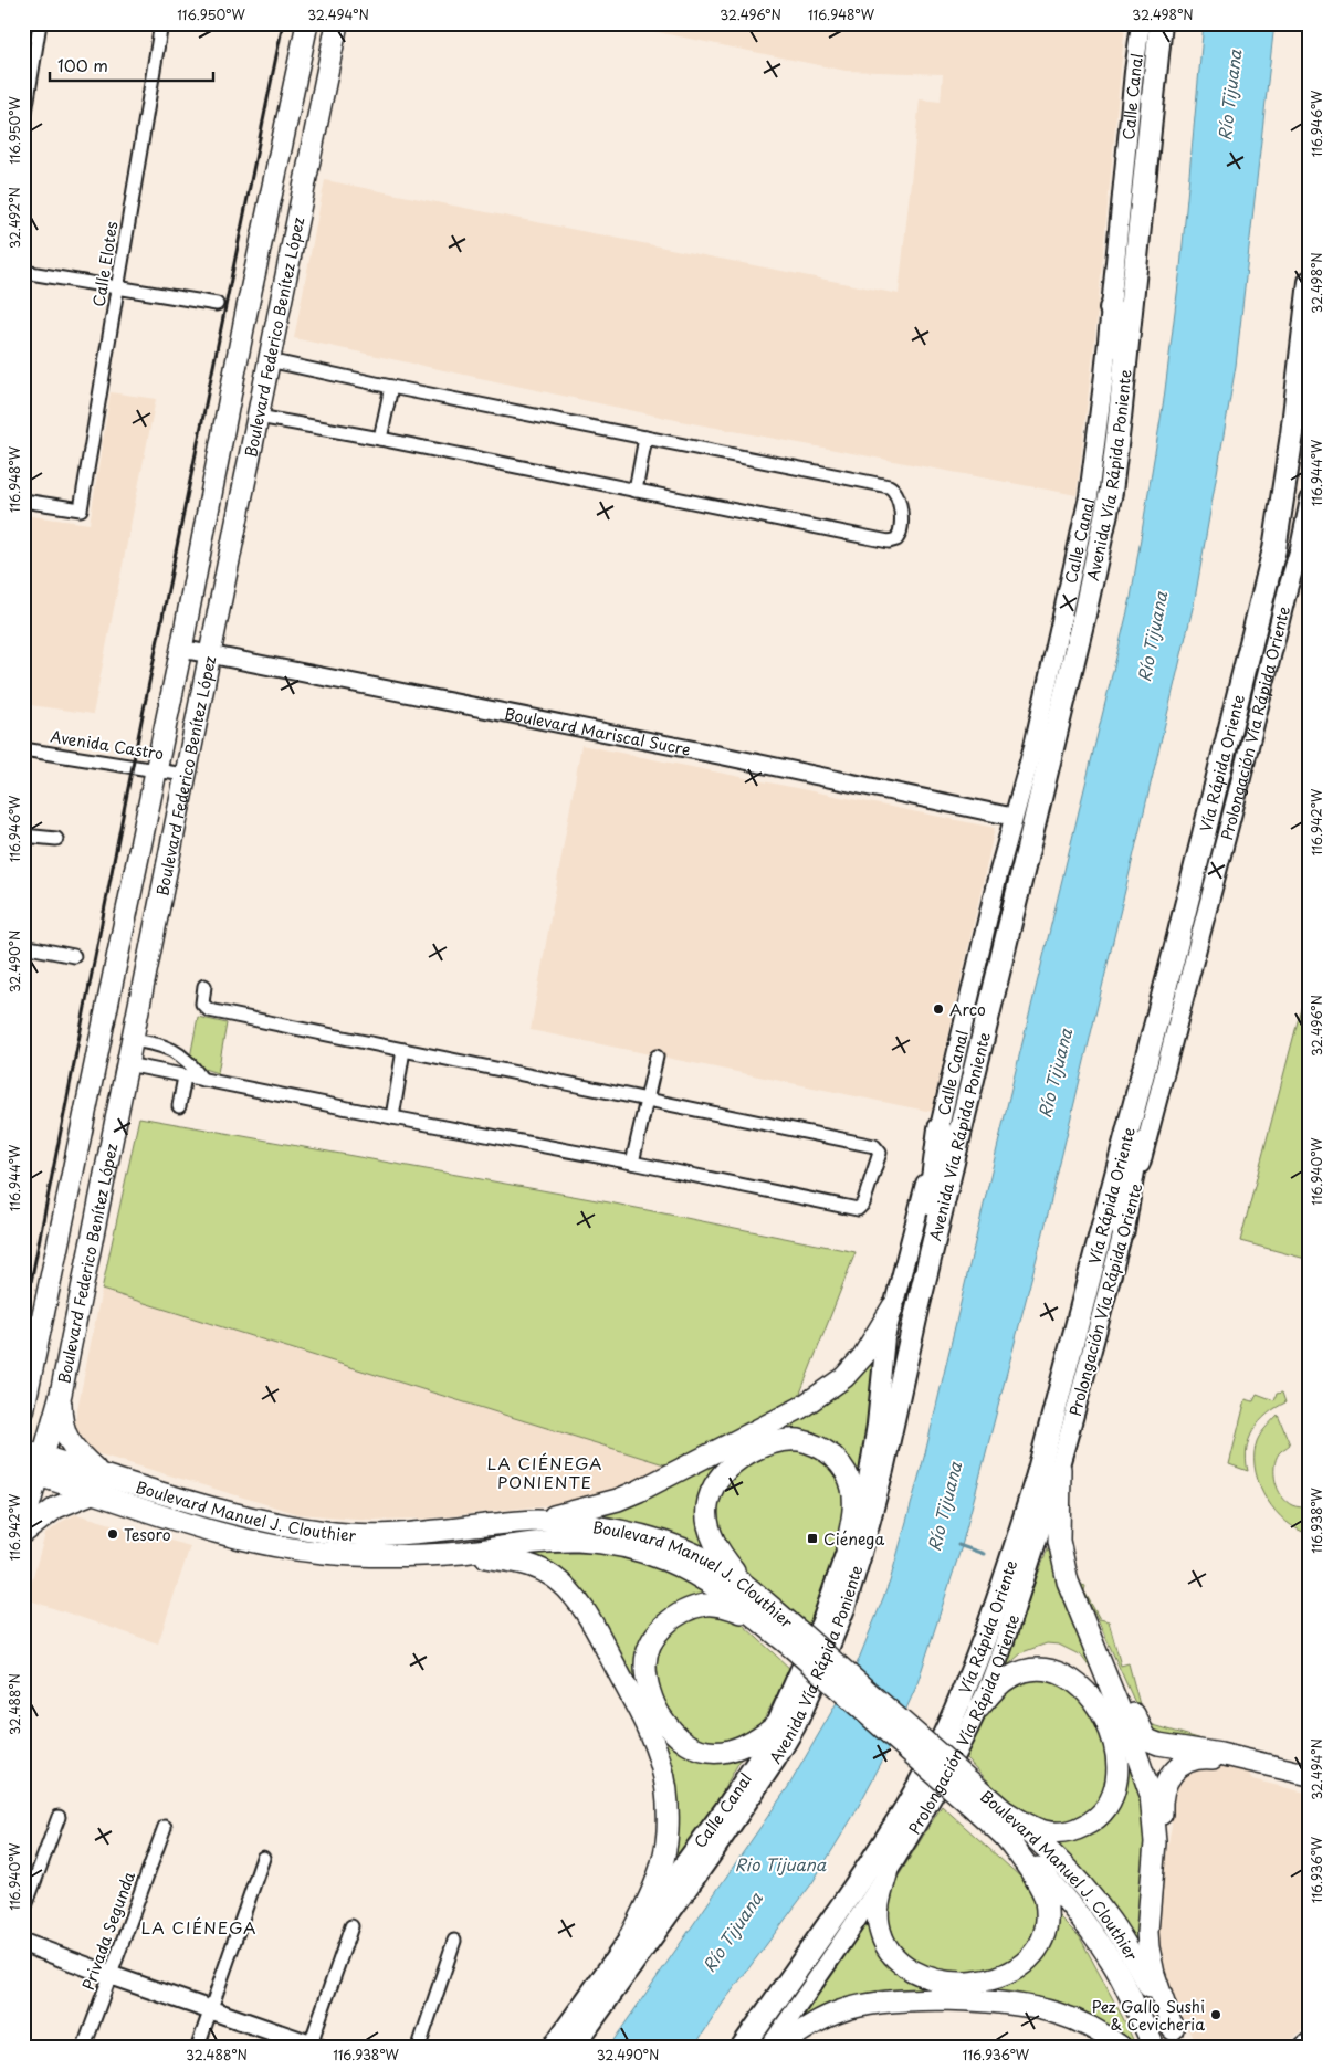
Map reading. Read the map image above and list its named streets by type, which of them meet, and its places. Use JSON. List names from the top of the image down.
{
  "streets": {
    "highway": ["Avenida Vía Rápida Poniente", "Vía Rápida Oriente"],
    "main road": [
      "Calle Canal",
      "Boulevard Federico Benítez López",
      "Prolongación Vía Rápida Oriente",
      "Boulevard Manuel J. Clouthier"
    ],
    "street": [
      "Calle Elotes",
      "Boulevard Mariscal Sucre",
      "Avenida Castro",
      "Privada Segunda"
    ]
  },
  "crossings": [
    ["Calle Canal", "Boulevard Mariscal Sucre"],
    ["Boulevard Federico Benítez López", "Boulevard Mariscal Sucre"],
    ["Boulevard Federico Benítez López", "Avenida Castro"],
    ["Boulevard Federico Benítez López", "Boulevard Manuel J. Clouthier"]
  ],
  "districts": ["LA CIÉNEGA PONIENTE", "LA CIÉNEGA"],
  "water": ["Río Tijuana", "Rio Tijuana"],
  "places": {
    "other": ["Arco", "Tesoro", "Pez Gallo Sushi & Cevicheria"],
    "transit": ["Ciénega"]
  },
  "scale_bar": "100 m",
  "coordinates": [
    "116.950°W",
    "32.494°N",
    "32.496°N",
    "116.948°W",
    "32.498°N",
    "116.946°W",
    "32.492°N",
    "116.944°W",
    "116.942°W",
    "32.490°N",
    "116.940°W",
    "116.938°W",
    "32.488°N",
    "116.936°W"
  ]
}
